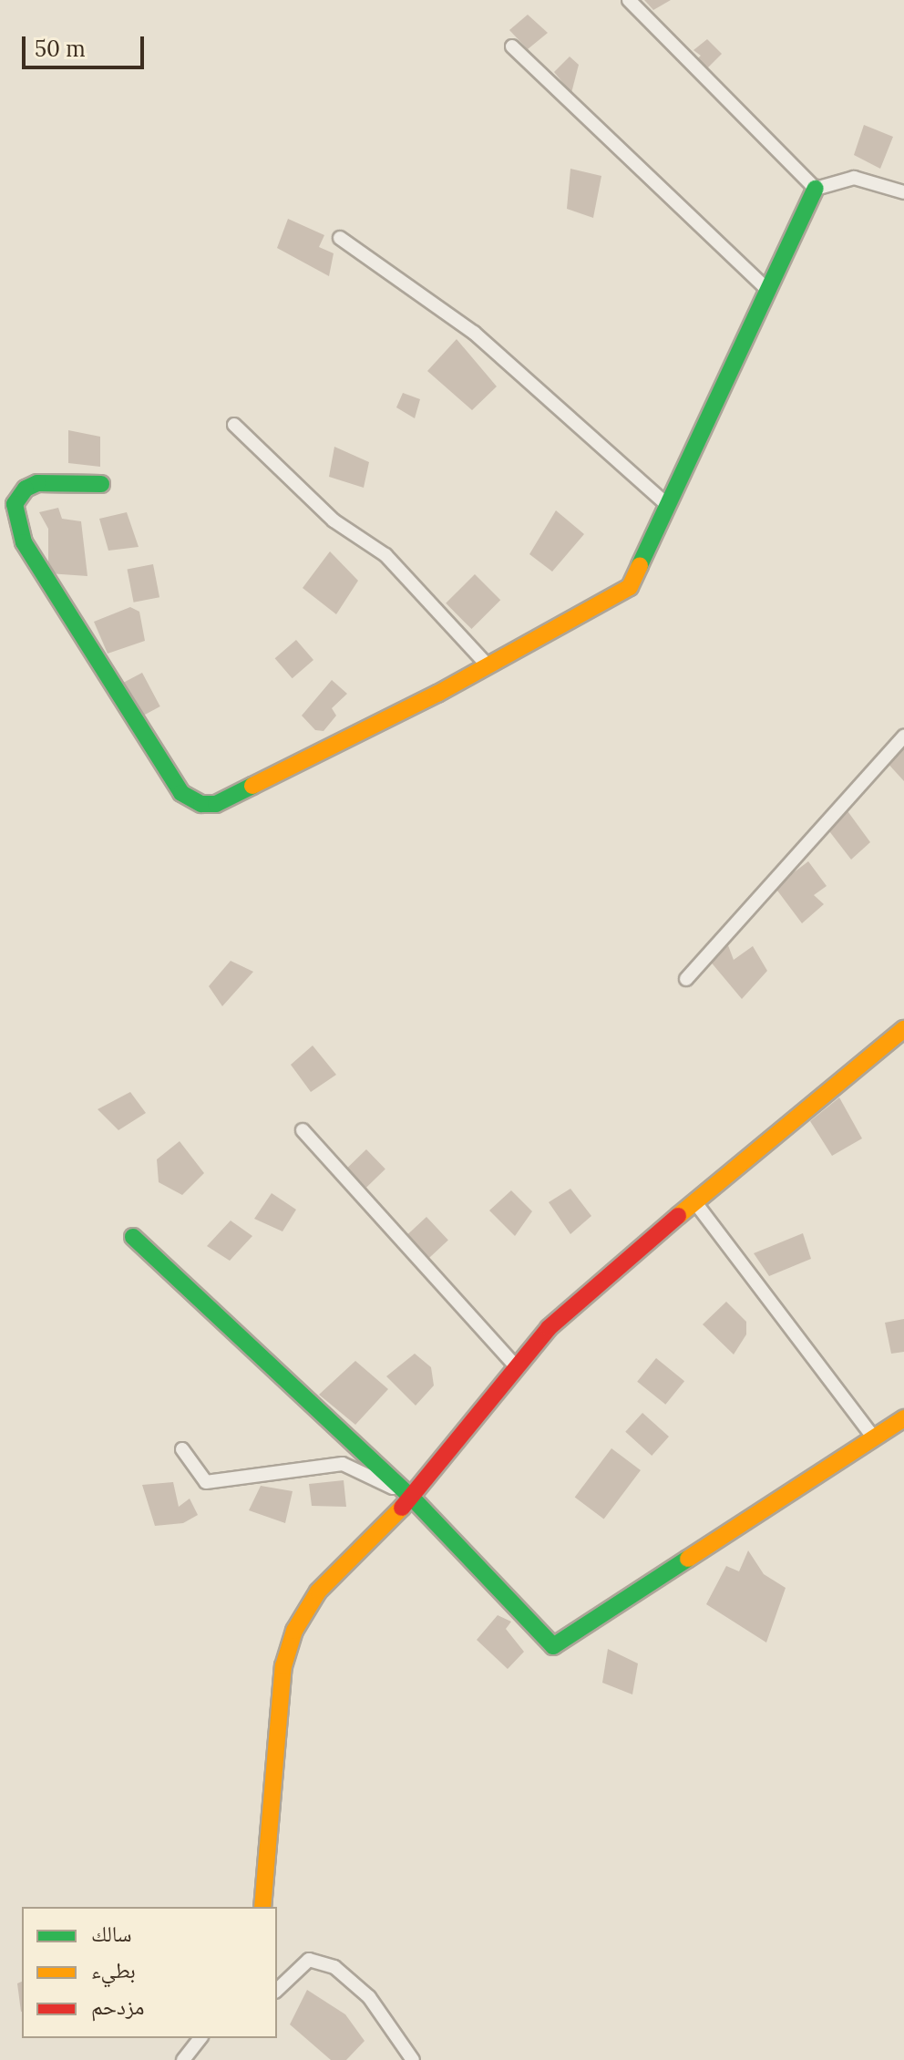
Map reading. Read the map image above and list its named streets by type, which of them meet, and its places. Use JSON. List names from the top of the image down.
{
  "legend": ["سالك", "بطيء", "مزدحم"],
  "scale_bar": "50 m"
}
